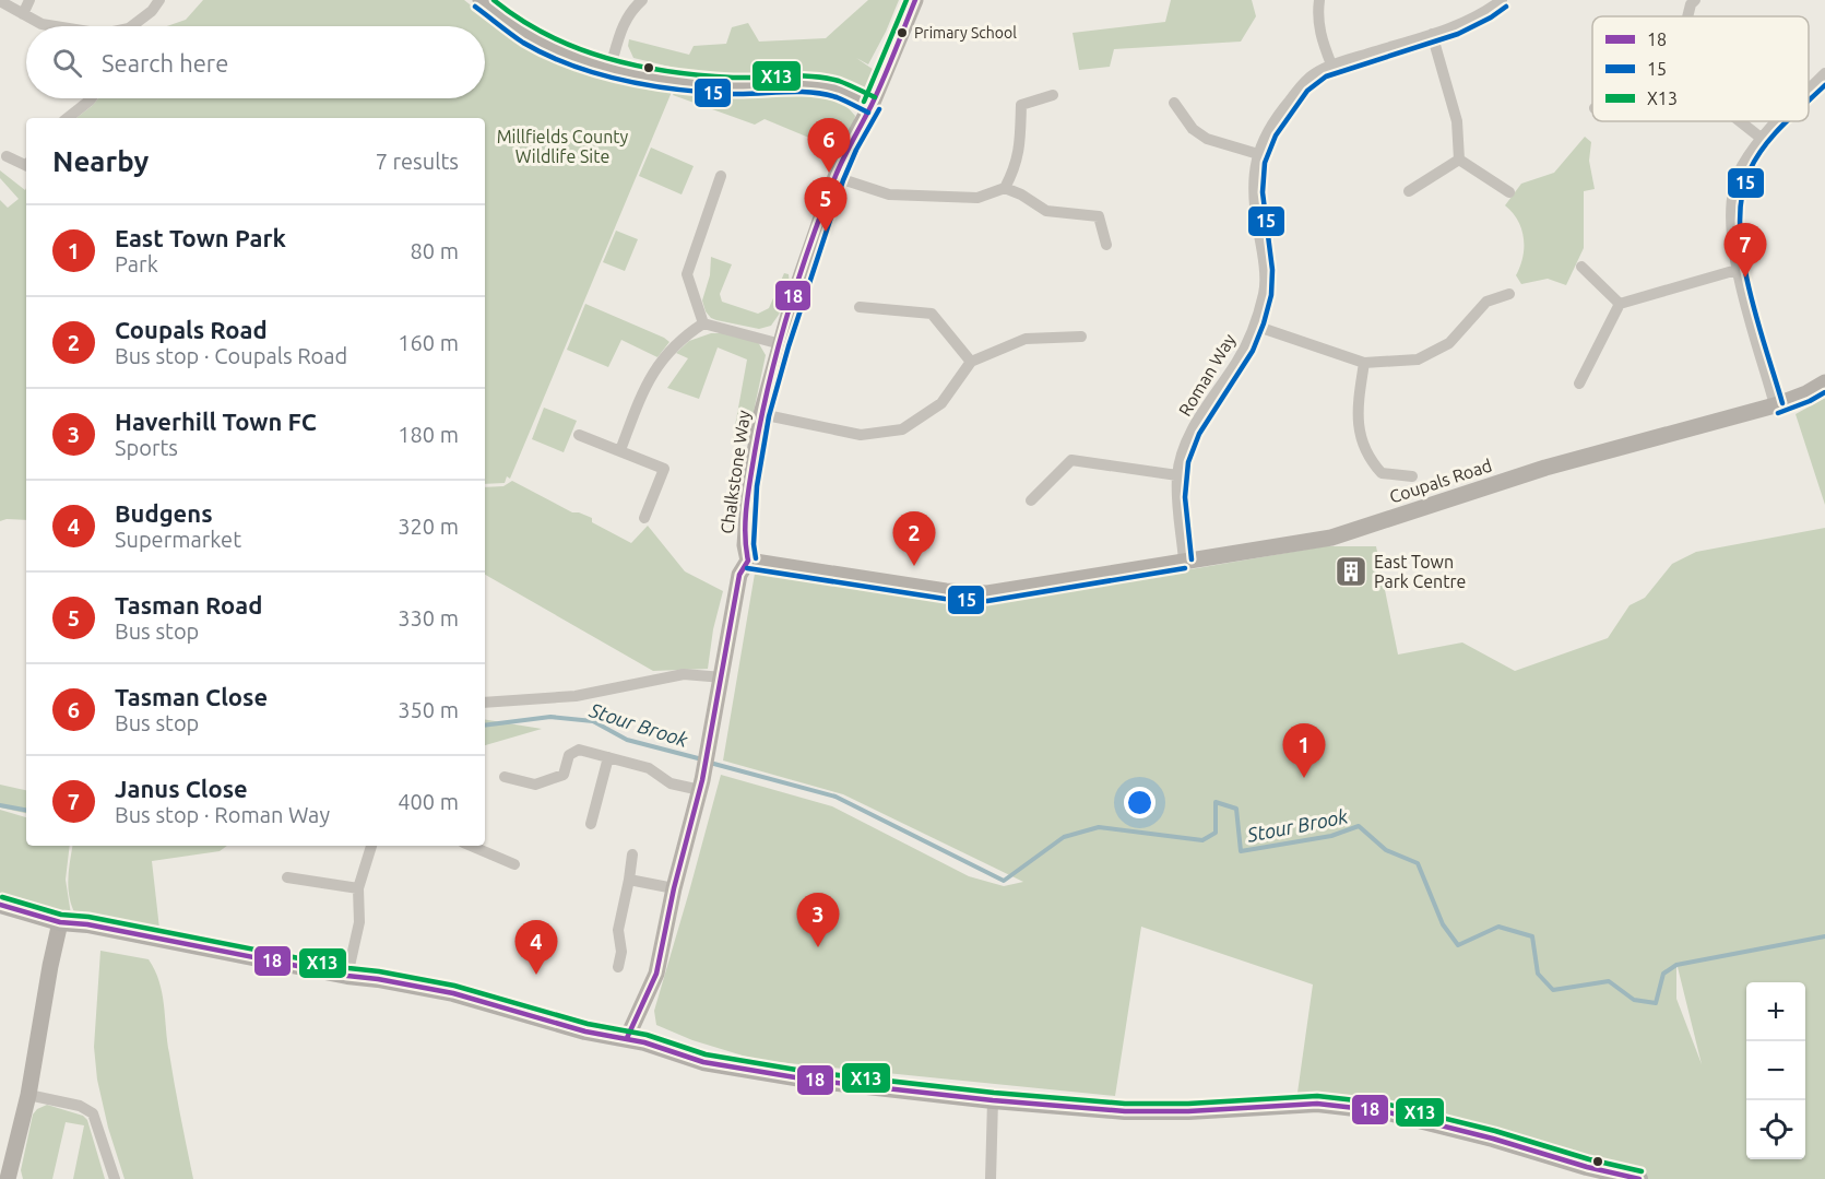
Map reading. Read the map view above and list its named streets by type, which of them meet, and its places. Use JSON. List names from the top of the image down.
{
  "streets": {
    "street": ["Roman Way", "Chalkstone Way", "Coupals Road"]
  },
  "crossings": [
    ["Roman Way", "Coupals Road"],
    ["Chalkstone Way", "Coupals Road"]
  ],
  "water": ["Stour Brook"],
  "parks": ["Millfields County Wildlife Site"],
  "places": {
    "other": ["Primary School"],
    "building": ["East Town Park Centre"]
  },
  "lines": ["transit line 18", "transit line X13", "transit line 15"],
  "legend": ["18", "15", "X13"],
  "page": {
    "search": "Search here",
    "pins": [
      "6",
      "5",
      "7",
      "2",
      "1",
      "3",
      "4"
    ],
    "heading": ["Nearby", "7 results"],
    "list": [
      {
        "mark": "1",
        "name": "East Town Park",
        "note": "Park",
        "value": "80 m"
      },
      {
        "mark": "2",
        "name": "Coupals Road",
        "note": "Bus stop · Coupals Road",
        "value": "160 m"
      },
      {
        "mark": "3",
        "name": "Haverhill Town FC",
        "note": "Sports",
        "value": "180 m"
      },
      {
        "mark": "4",
        "name": "Budgens",
        "note": "Supermarket",
        "value": "320 m"
      },
      {
        "mark": "5",
        "name": "Tasman Road",
        "note": "Bus stop",
        "value": "330 m"
      },
      {
        "mark": "6",
        "name": "Tasman Close",
        "note": "Bus stop",
        "value": "350 m"
      },
      {
        "mark": "7",
        "name": "Janus Close",
        "note": "Bus stop · Roman Way",
        "value": "400 m"
      }
    ],
    "map_buttons": ["+", "−"]
  }
}
